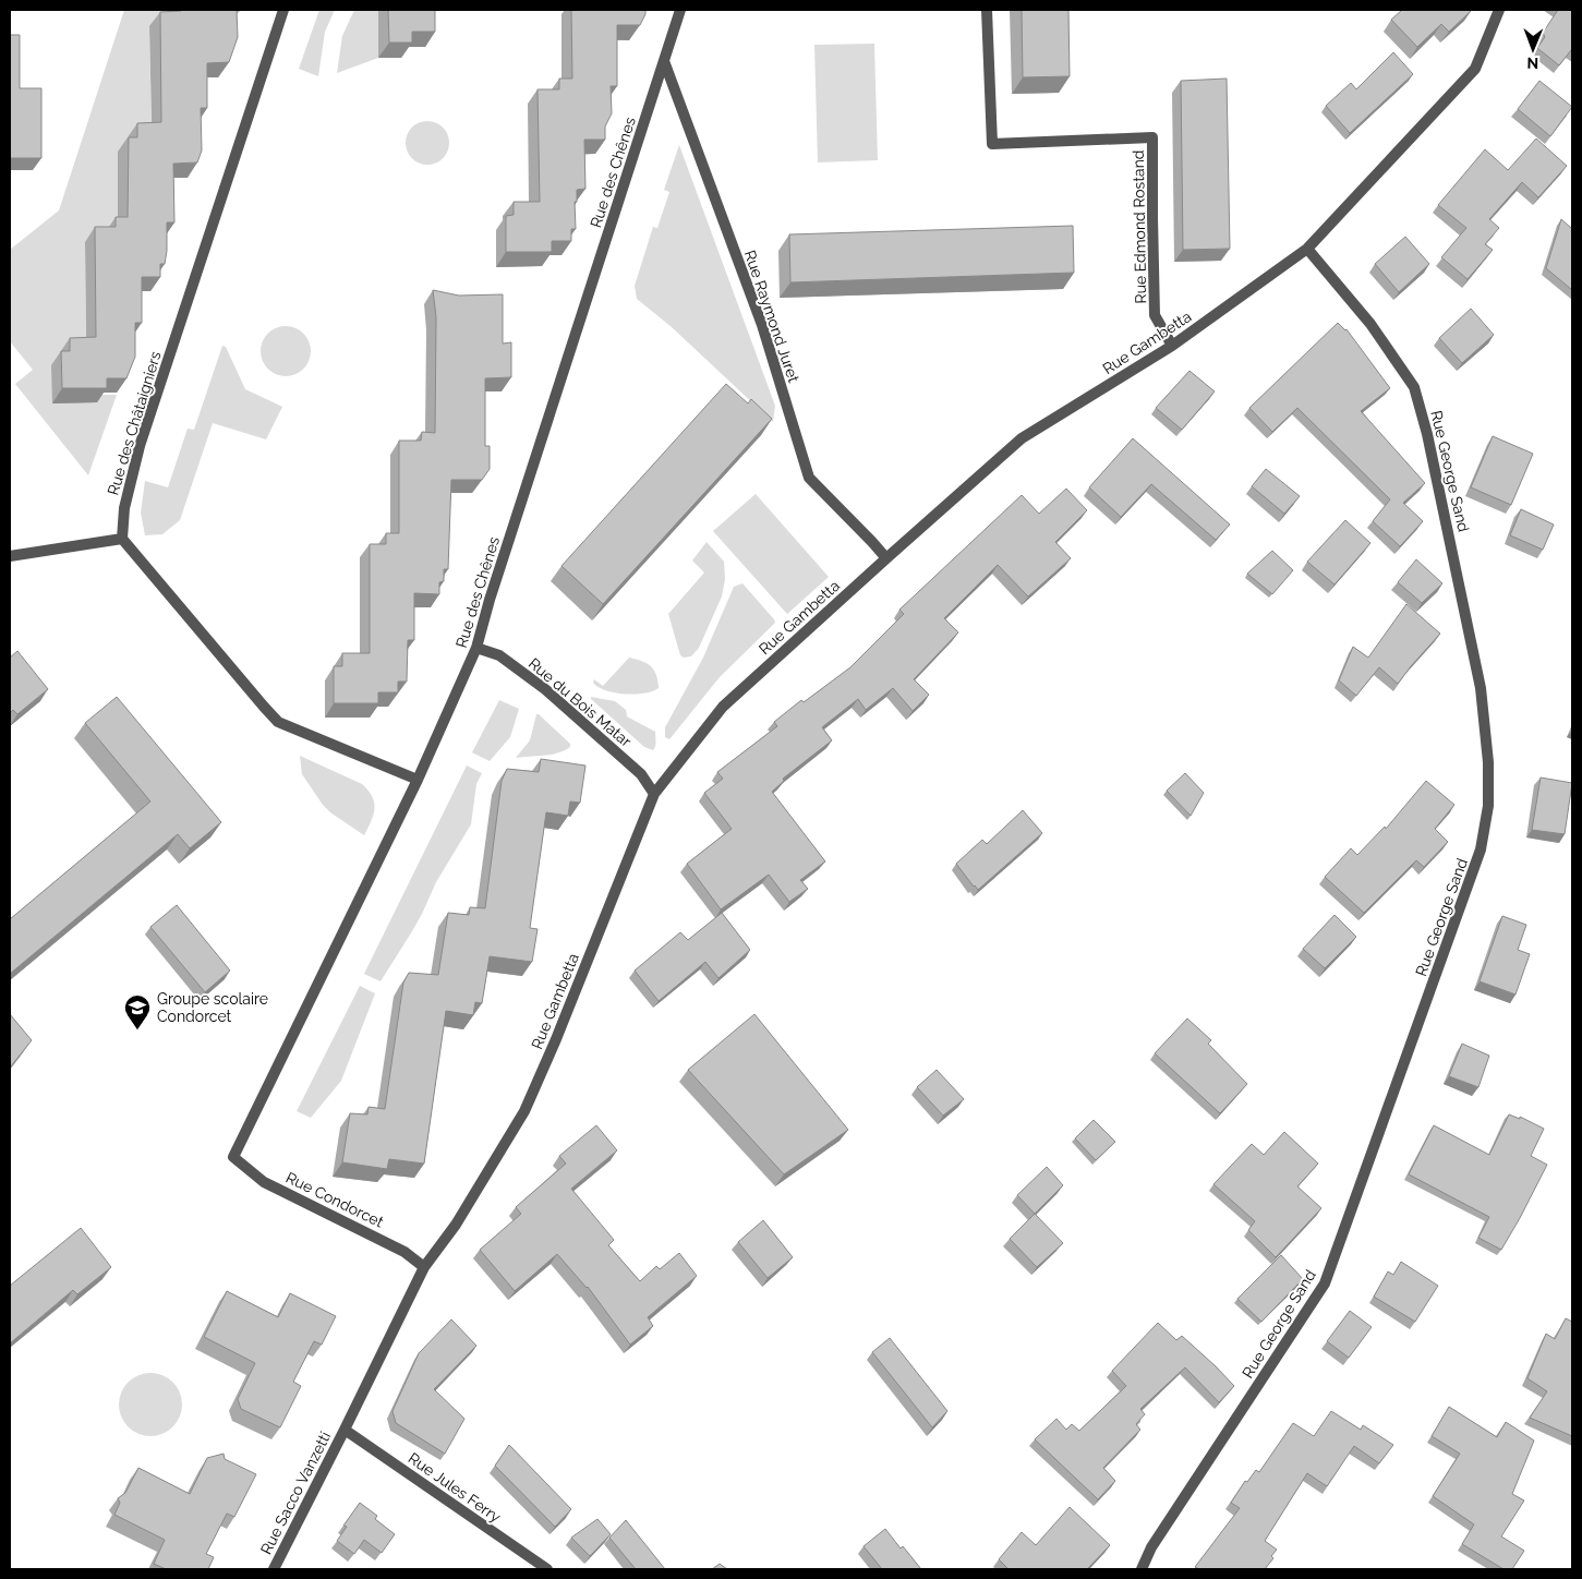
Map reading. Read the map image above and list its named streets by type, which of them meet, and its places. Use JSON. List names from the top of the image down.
{
  "streets": {
    "street": [
      "Rue des Chênes",
      "Rue Edmond Rostand",
      "Rue Raymond Juret",
      "Rue Gambetta",
      "Rue des Châtaigniers",
      "Rue George Sand",
      "Rue du Bois Matar",
      "Rue Condorcet",
      "Rue Jules Ferry",
      "Rue Sacco Vanzetti"
    ]
  },
  "crossings": [
    ["Rue des Chênes", "Rue Raymond Juret"],
    ["Rue des Chênes", "Rue du Bois Matar"],
    ["Rue des Chênes", "Rue Condorcet"],
    ["Rue Edmond Rostand", "Rue Gambetta"],
    ["Rue Raymond Juret", "Rue Gambetta"],
    ["Rue Gambetta", "Rue George Sand"],
    ["Rue Gambetta", "Rue du Bois Matar"],
    ["Rue Gambetta", "Rue Condorcet"],
    ["Rue Gambetta", "Rue Jules Ferry"],
    ["Rue Gambetta", "Rue Sacco Vanzetti"],
    ["Rue Jules Ferry", "Rue Sacco Vanzetti"]
  ],
  "places": {
    "school or university": ["Groupe scolaire Condorcet"]
  },
  "north": "bottom"
}
